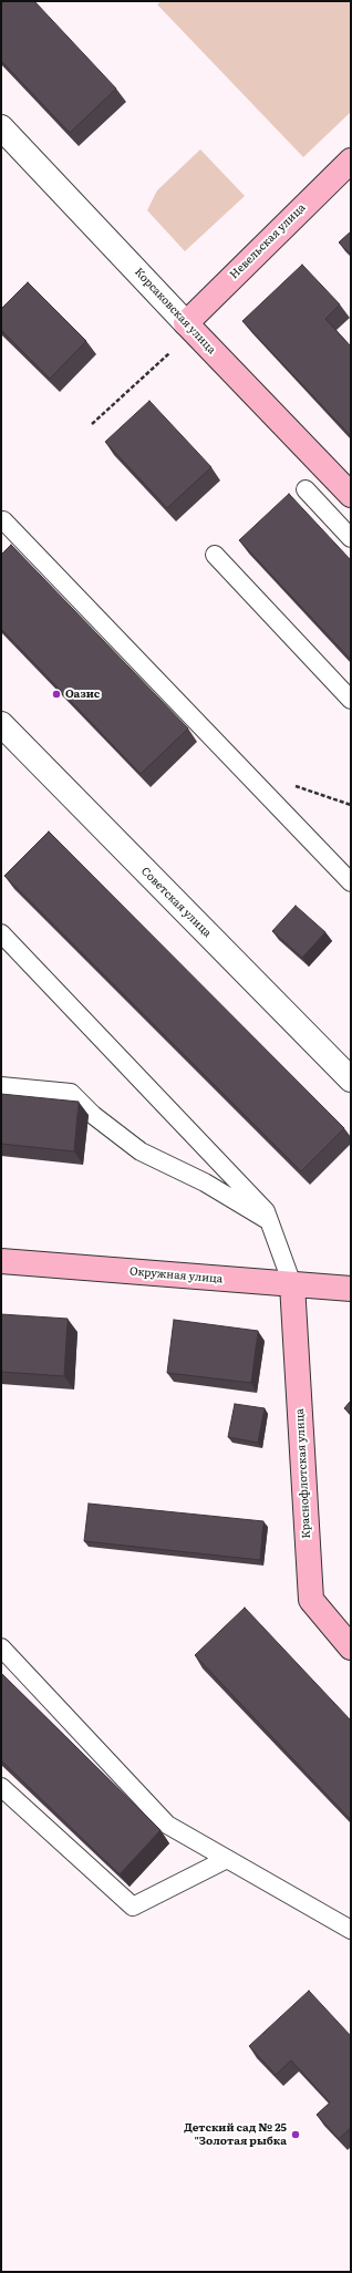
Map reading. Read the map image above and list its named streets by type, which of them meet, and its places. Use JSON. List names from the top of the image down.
{
  "streets": {
    "street": [
      "Невельская улица",
      "Корсаковская улица",
      "Советская улица",
      "Окружная улица",
      "Краснофлотская улица"
    ]
  },
  "crossings": [
    ["Невельская улица", "Корсаковская улица"],
    ["Окружная улица", "Краснофлотская улица"]
  ],
  "places": ["Оазис", "Детский сад № 25 \"Золотая рыбка"]
}
